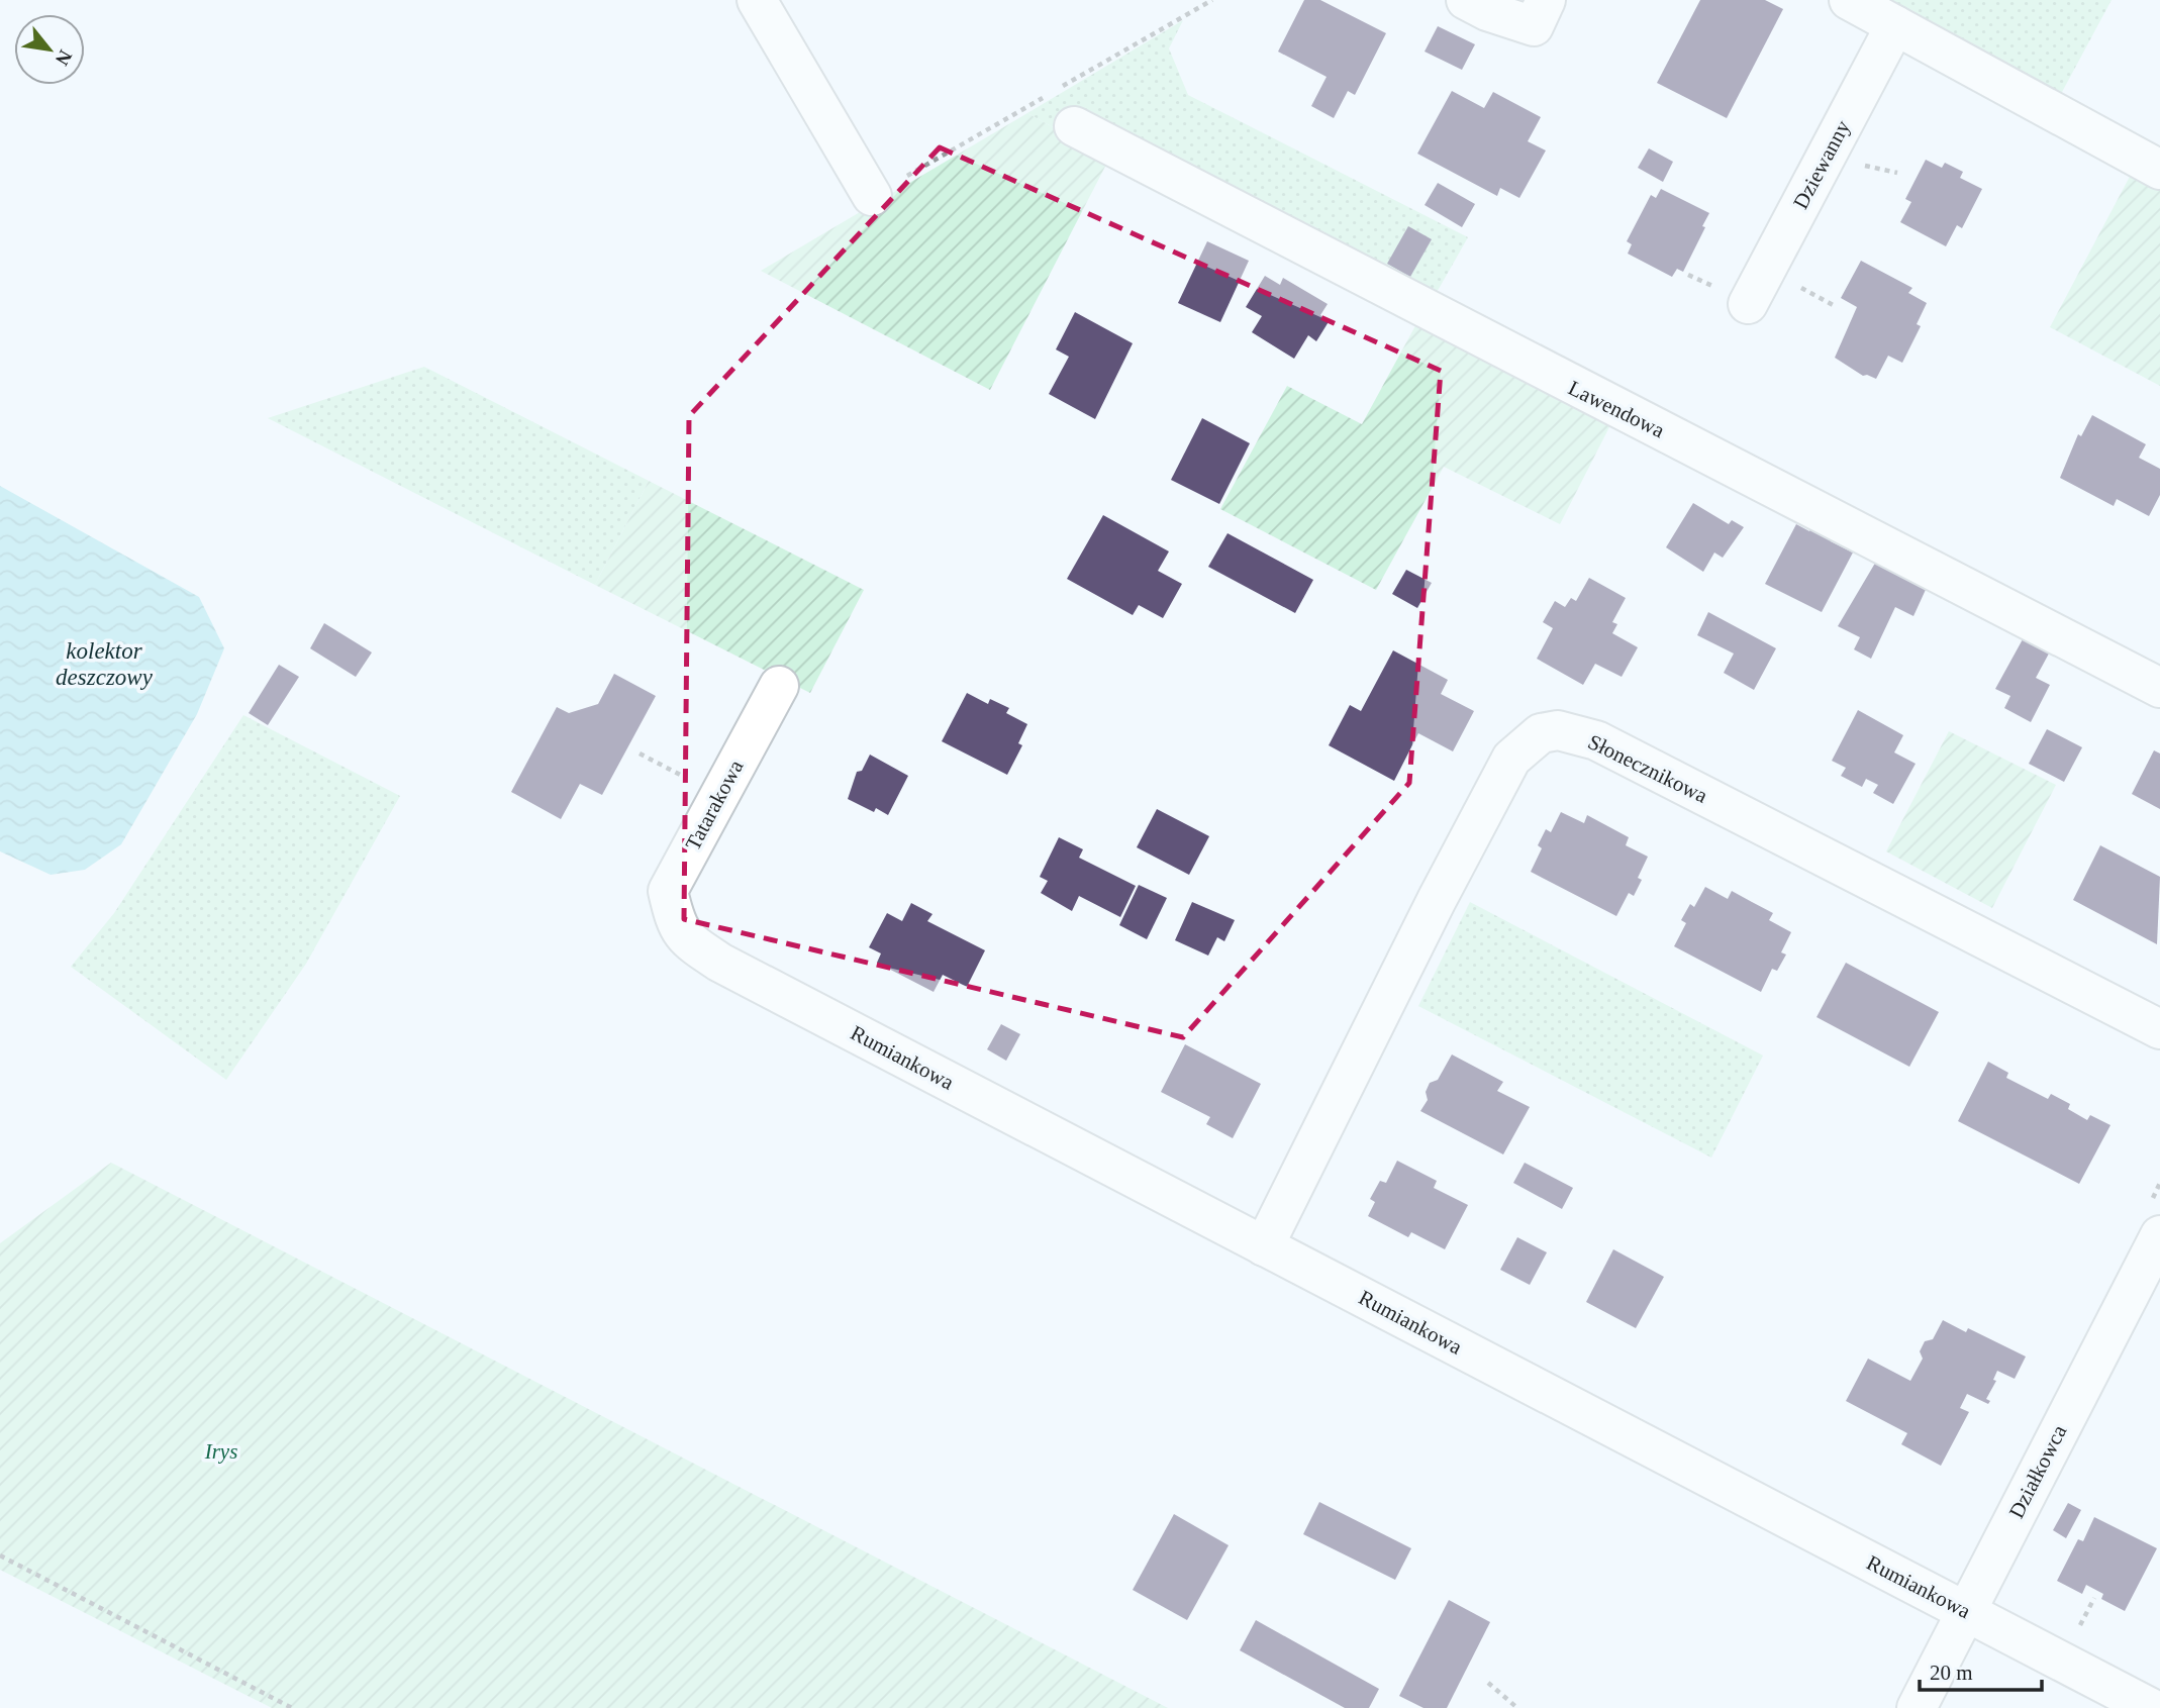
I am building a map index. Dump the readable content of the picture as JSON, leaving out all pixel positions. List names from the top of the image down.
{
  "streets": {
    "street": [
      "Dziewanny",
      "Lawendowa",
      "Słonecznikowa",
      "Tatarakowa",
      "Rumiankowa",
      "Działkowca"
    ]
  },
  "crossings": [
    ["Słonecznikowa", "Rumiankowa"],
    ["Tatarakowa", "Rumiankowa"],
    ["Rumiankowa", "Działkowca"]
  ],
  "water": ["kolektor deszczowy"],
  "parks": ["Irys"],
  "scale_bar": "20 m",
  "north": "bottom right"
}
